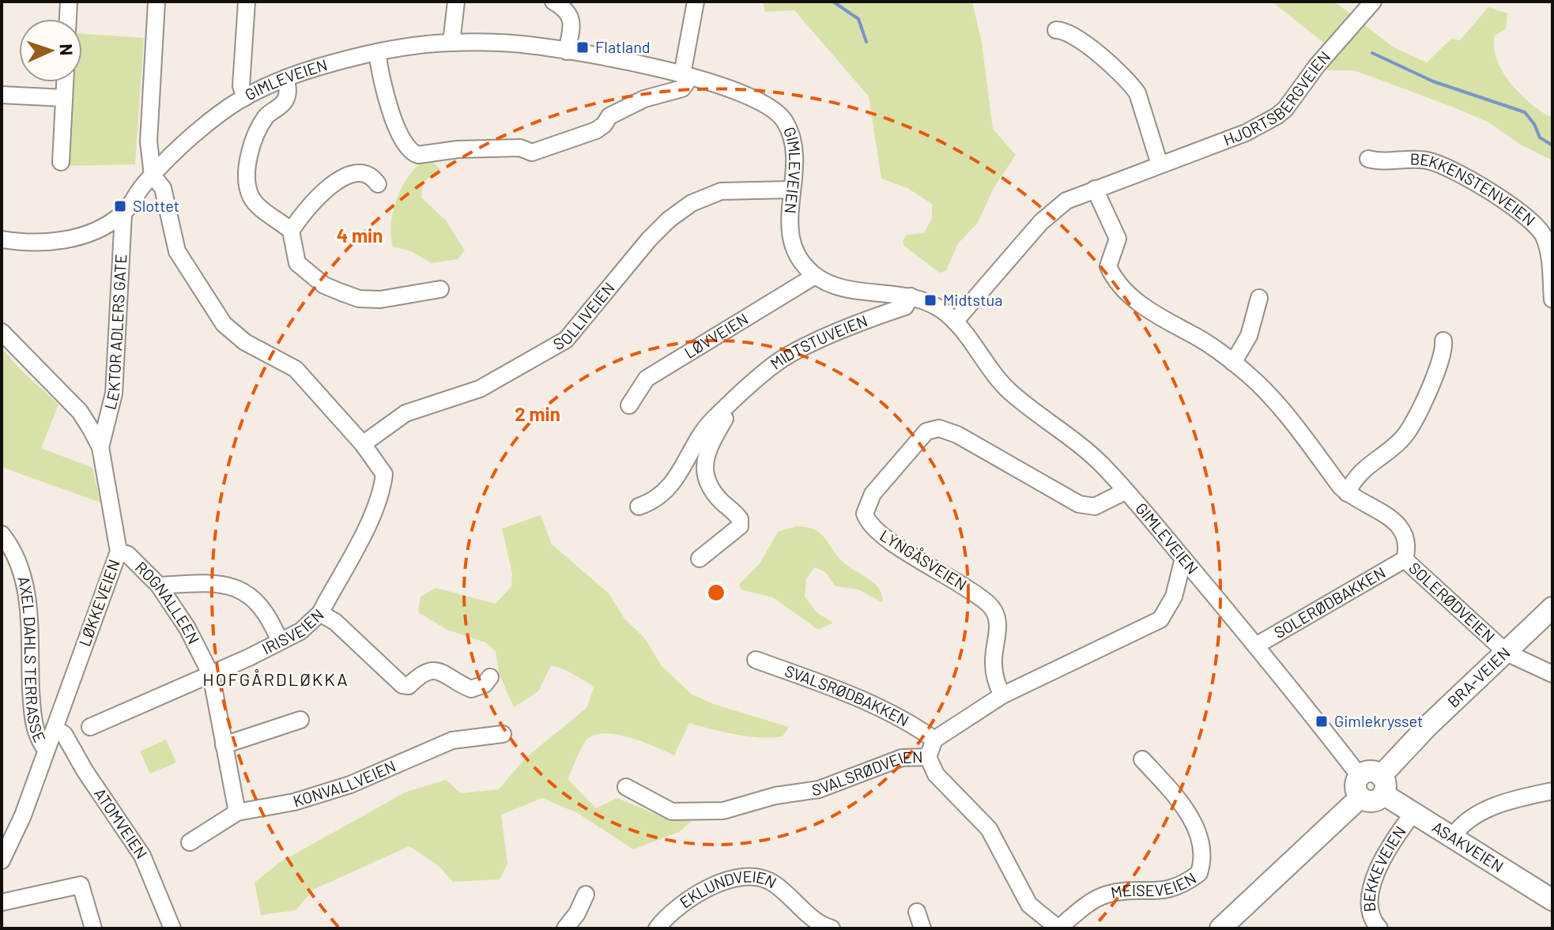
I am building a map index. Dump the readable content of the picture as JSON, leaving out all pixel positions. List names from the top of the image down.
{
  "streets": {
    "main road": ["BRA-VEIEN", "ASAKVEIEN"],
    "street": [
      "GIMLEVEIEN",
      "HJORTSBERGVEIEN",
      "BEKKENSTENVEIEN",
      "SOLLIVEIEN",
      "LEKTOR ADLERS GATE",
      "LØVVEIEN",
      "MIDTSTUVEIEN",
      "LYNGÅSVEIEN",
      "LØKKEVEIEN",
      "SOLERØDBAKKEN",
      "SOLERØDVEIEN",
      "ROGNALLEEN",
      "IRISVEIEN",
      "AXEL DAHLS TERRASSE",
      "SVALSRØDBAKKEN",
      "SVALSRØDVEIEN",
      "KONVALLVEIEN",
      "ATOMVEIEN",
      "BEKKEVEIEN",
      "MEISEVEIEN",
      "EKLUNDVEIEN"
    ]
  },
  "crossings": [
    ["GIMLEVEIEN", "HJORTSBERGVEIEN"],
    ["GIMLEVEIEN", "SOLLIVEIEN"],
    ["GIMLEVEIEN", "LEKTOR ADLERS GATE"],
    ["GIMLEVEIEN", "LØVVEIEN"],
    ["GIMLEVEIEN", "MIDTSTUVEIEN"],
    ["GIMLEVEIEN", "LYNGÅSVEIEN"],
    ["GIMLEVEIEN", "SOLERØDBAKKEN"],
    ["GIMLEVEIEN", "IRISVEIEN"],
    ["GIMLEVEIEN", "BRA-VEIEN"],
    ["GIMLEVEIEN", "SVALSRØDVEIEN"],
    ["GIMLEVEIEN", "ASAKVEIEN"],
    ["HJORTSBERGVEIEN", "SOLERØDVEIEN"],
    ["SOLLIVEIEN", "IRISVEIEN"],
    ["LEKTOR ADLERS GATE", "LØKKEVEIEN"],
    ["LYNGÅSVEIEN", "SVALSRØDVEIEN"],
    ["LØKKEVEIEN", "ROGNALLEEN"],
    ["LØKKEVEIEN", "AXEL DAHLS TERRASSE"],
    ["LØKKEVEIEN", "ATOMVEIEN"],
    ["SOLERØDBAKKEN", "SOLERØDVEIEN"],
    ["SOLERØDVEIEN", "BRA-VEIEN"],
    ["ROGNALLEEN", "IRISVEIEN"],
    ["ROGNALLEEN", "KONVALLVEIEN"],
    ["BRA-VEIEN", "ASAKVEIEN"],
    ["SVALSRØDBAKKEN", "SVALSRØDVEIEN"],
    ["SVALSRØDVEIEN", "MEISEVEIEN"],
    ["ASAKVEIEN", "BEKKEVEIEN"]
  ],
  "districts": ["HOFGÅRDLØKKA"],
  "places": {
    "transit": [
      "Flatland",
      "Slottet",
      "Midtstua",
      "Gimlekrysset"
    ]
  },
  "north": "right",
  "rings": ["4 min", "2 min"]
}
